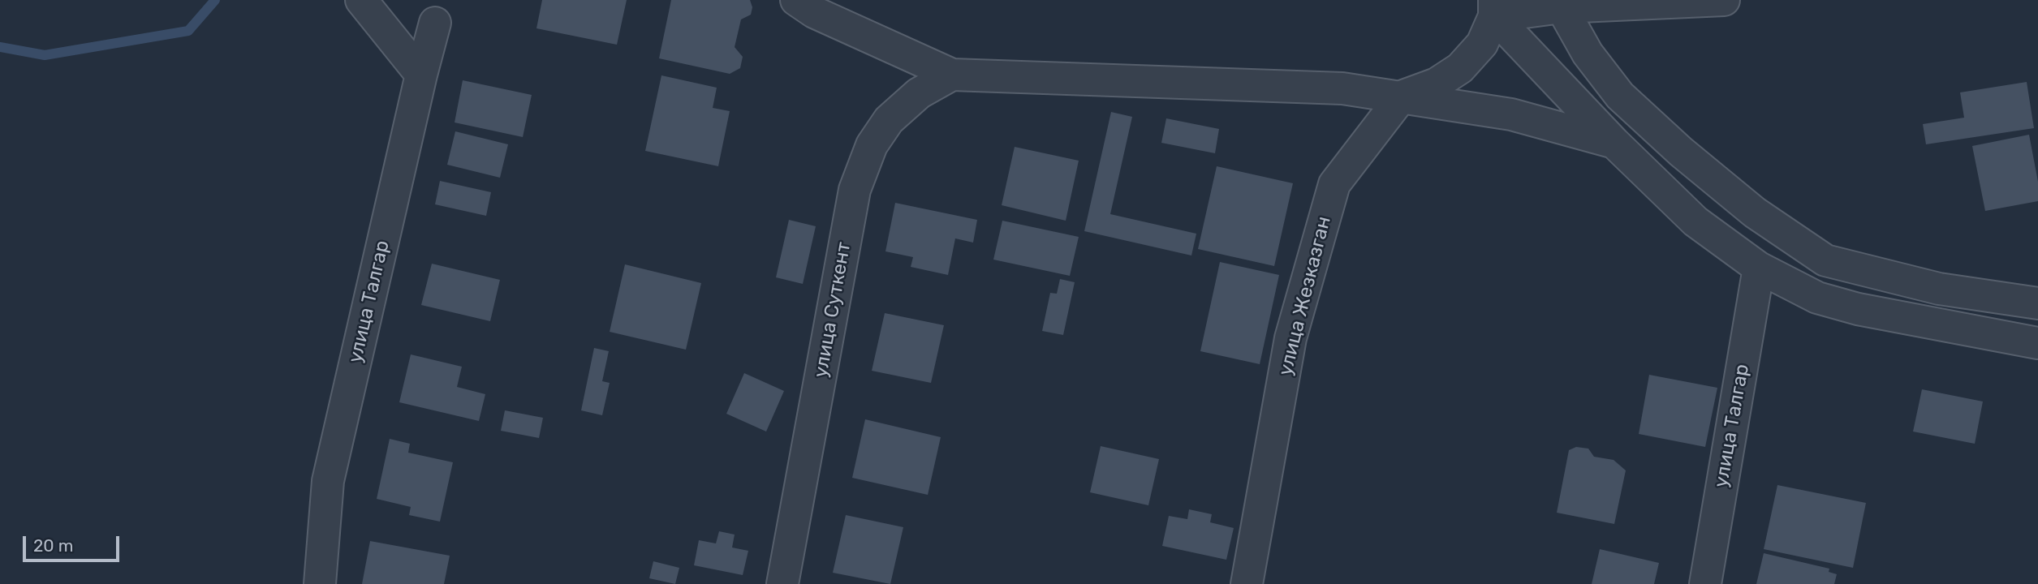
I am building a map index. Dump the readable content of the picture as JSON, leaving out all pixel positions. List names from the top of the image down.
{
  "streets": {
    "street": ["улица Жезказган", "улица Талгар", "улица Суткент"]
  },
  "scale_bar": "20 m"
}
